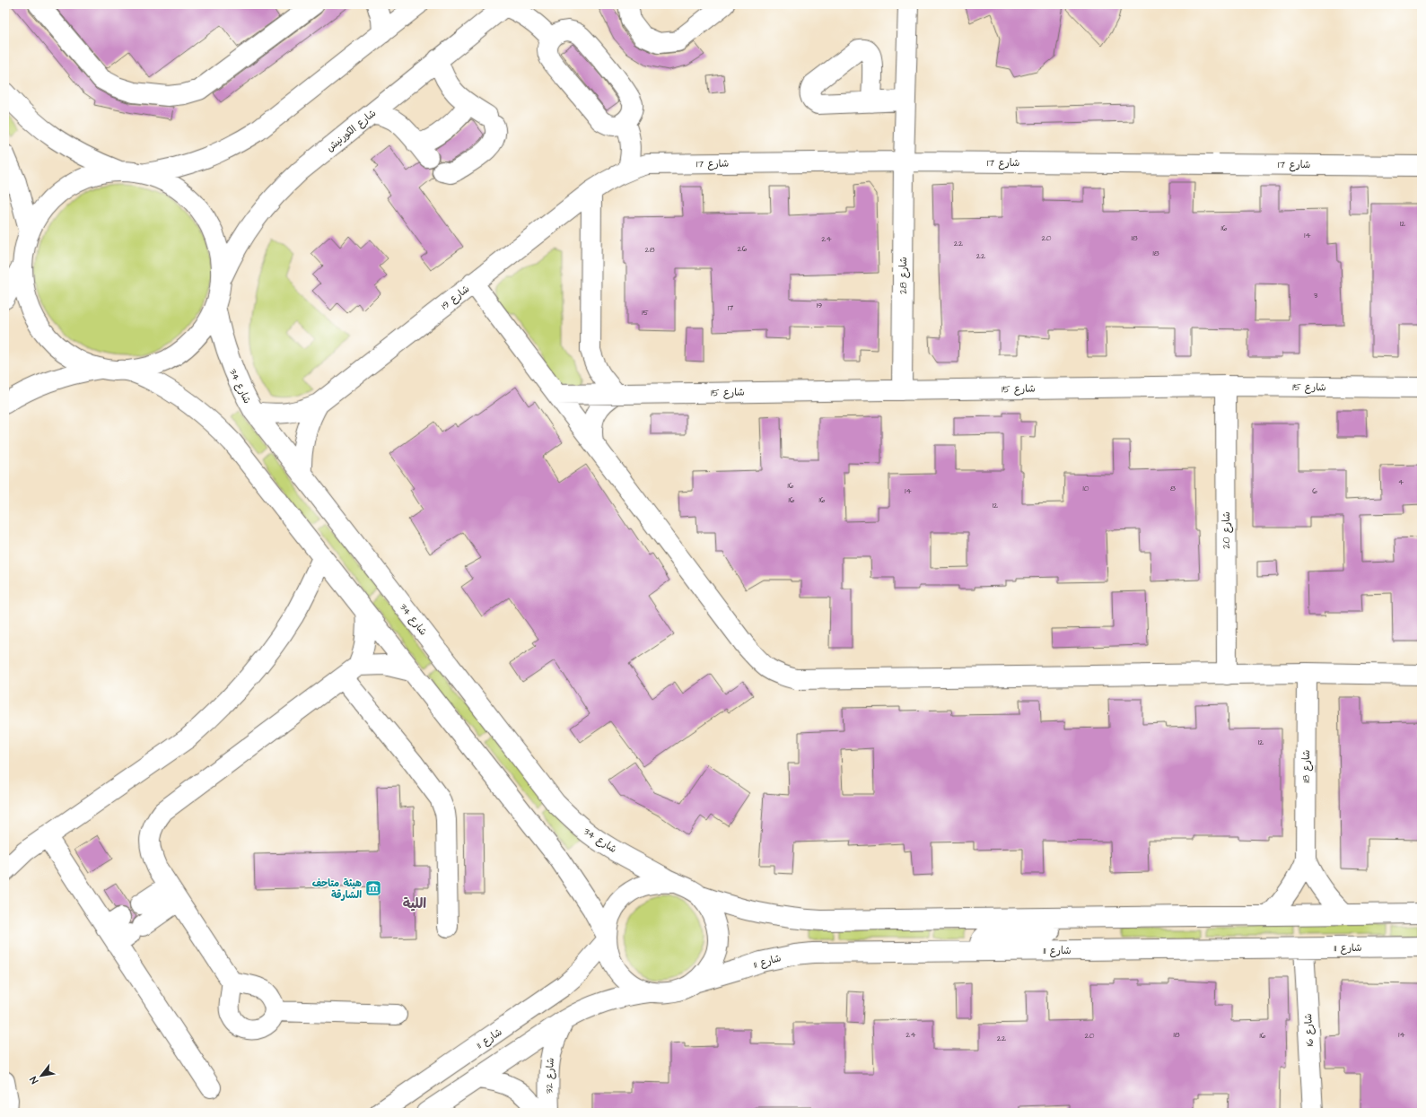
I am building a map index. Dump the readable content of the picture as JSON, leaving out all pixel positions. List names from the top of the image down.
{
  "streets": {
    "street": [
      "شارع الكورنيش",
      "شارع 17",
      "شارع 28",
      "شارع 19",
      "شارع 34",
      "شارع 15",
      "شارع 20",
      "شارع 18",
      "شارع 11",
      "شارع 16",
      "شارع 32"
    ]
  },
  "crossings": [
    ["شارع 17", "شارع 28"],
    ["شارع 17", "شارع 19"],
    ["شارع 28", "شارع 15"],
    ["شارع 19", "شارع 34"],
    ["شارع 34", "شارع 11"],
    ["شارع 15", "شارع 20"],
    ["شارع 11", "شارع 16"]
  ],
  "districts": ["اللية"],
  "places": {
    "museum": ["هيئة متاحف الشارقة"]
  },
  "house_numbers": [
    "12",
    "16",
    "14",
    "20",
    "18",
    "24",
    "22",
    "26",
    "28",
    "18",
    "22",
    "3",
    "19",
    "17",
    "15",
    "4",
    "16",
    "10",
    "8",
    "14",
    "6",
    "16",
    "16",
    "12",
    "12",
    "24",
    "18",
    "14",
    "20",
    "16",
    "22"
  ],
  "north": "bottom left"
}
